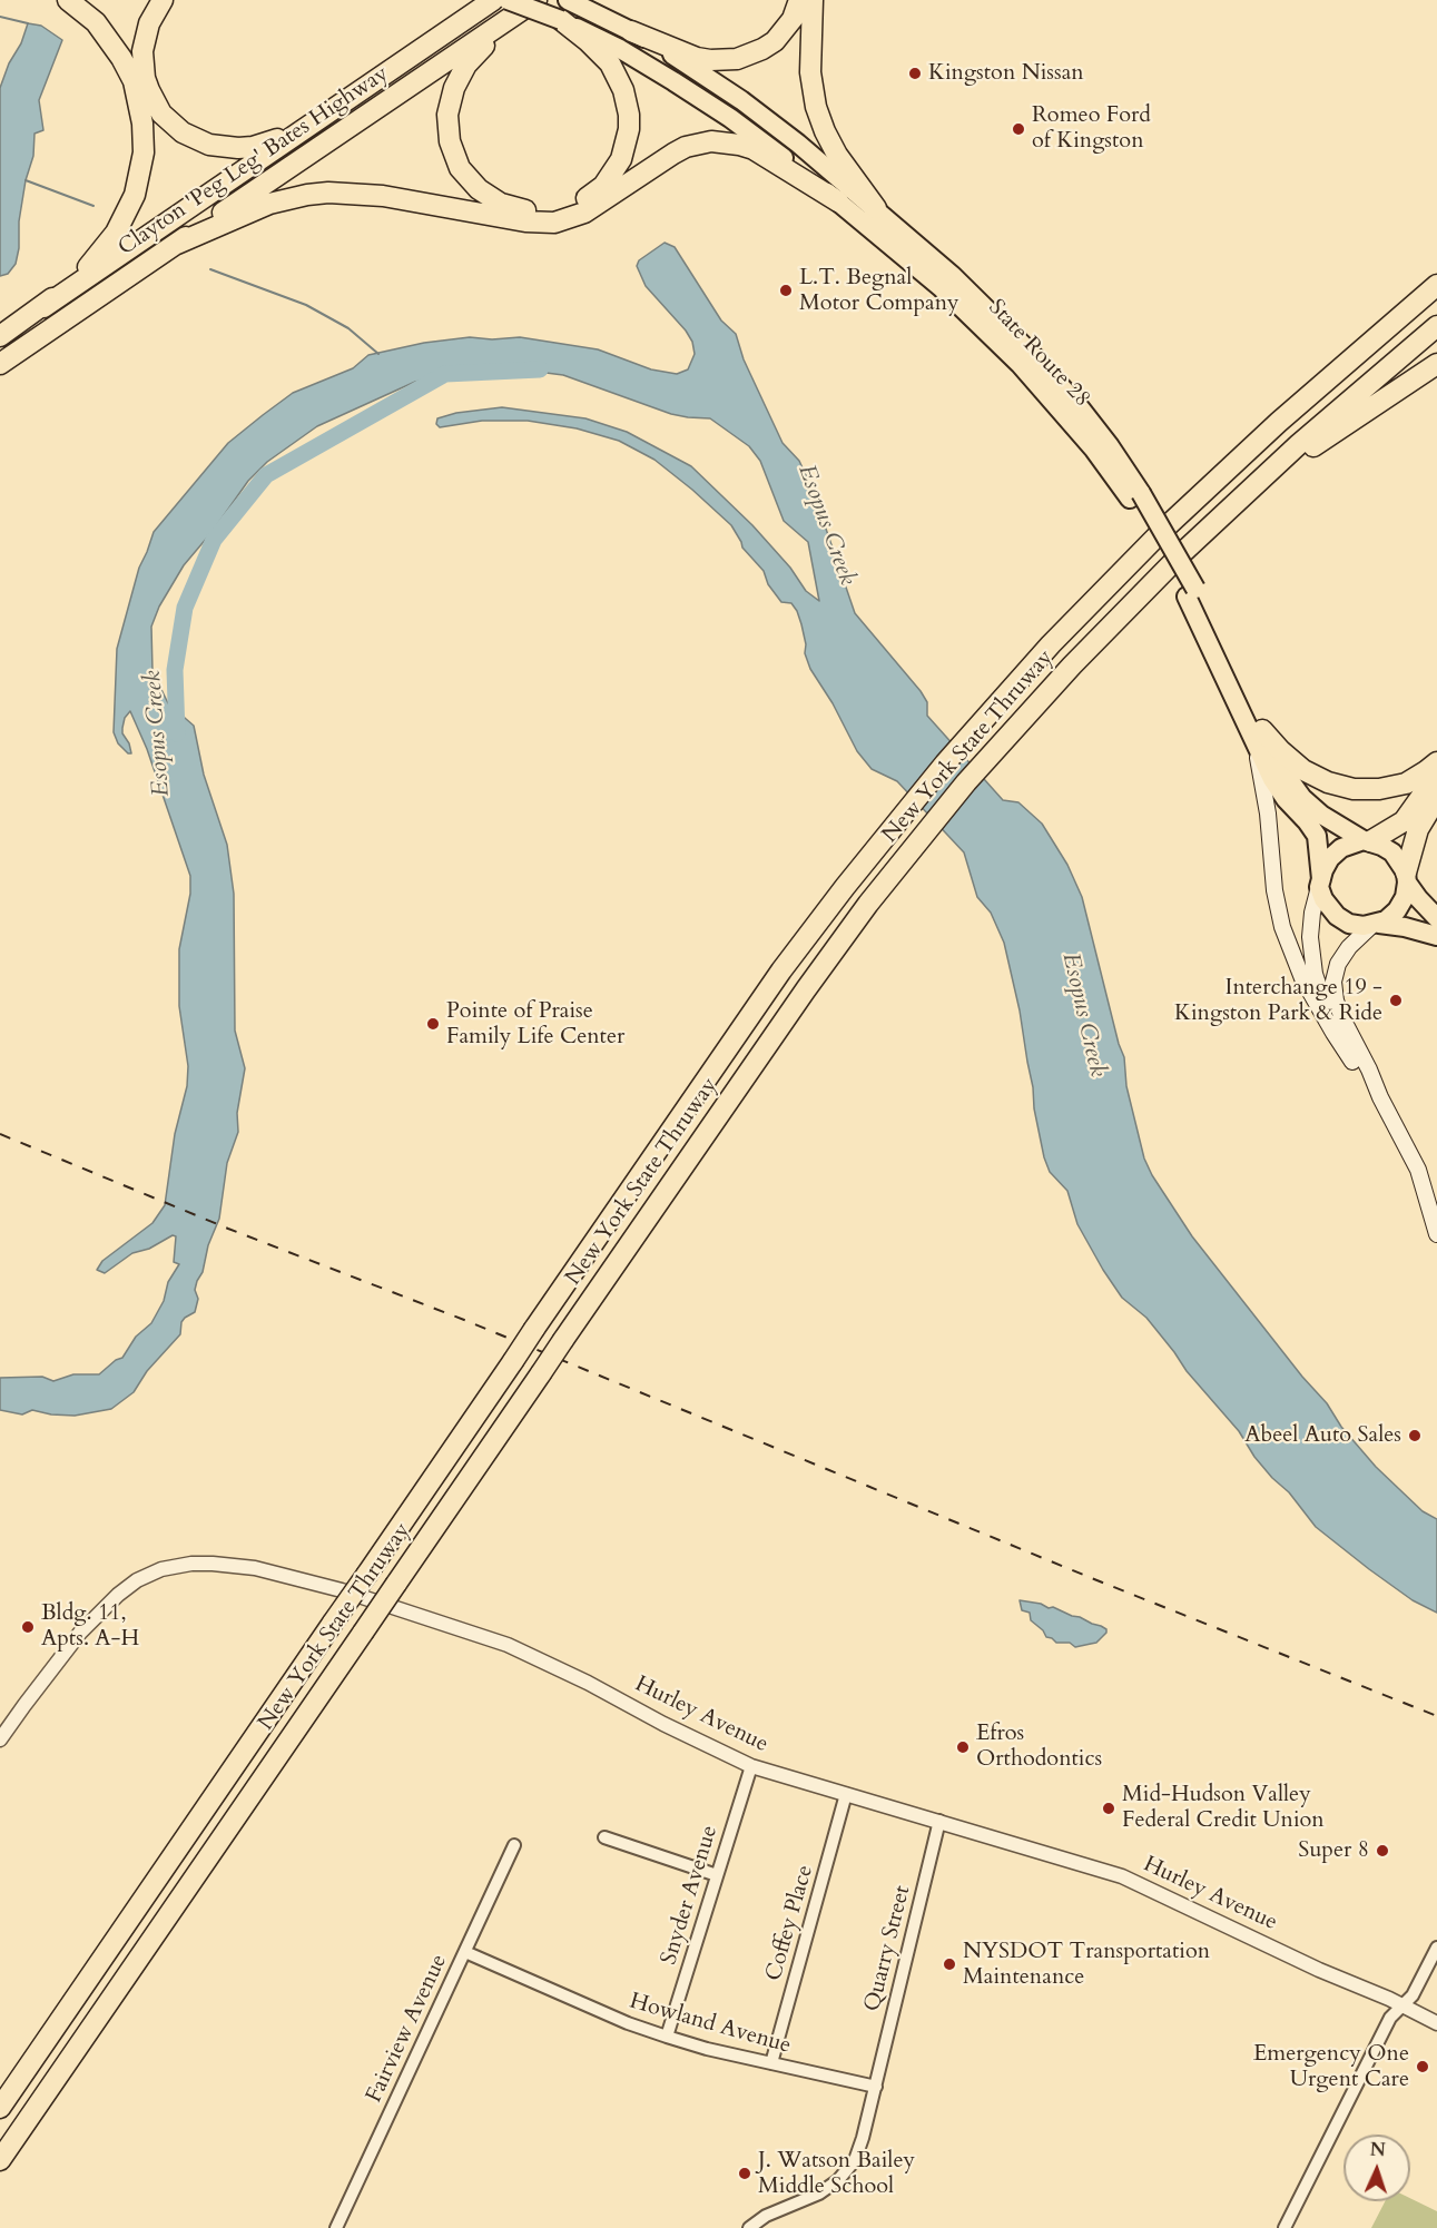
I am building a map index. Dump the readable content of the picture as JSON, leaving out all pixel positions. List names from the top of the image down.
{
  "streets": {
    "highway": ["Clayton 'Peg Leg' Bates Highway", "State Route 28", "New York State Thruway"],
    "street": [
      "Hurley Avenue",
      "Snyder Avenue",
      "Coffey Place",
      "Quarry Street",
      "Howland Avenue",
      "Fairview Avenue"
    ]
  },
  "crossings": [
    ["Clayton 'Peg Leg' Bates Highway", "State Route 28"],
    ["Hurley Avenue", "Snyder Avenue"],
    ["Hurley Avenue", "Coffey Place"],
    ["Hurley Avenue", "Quarry Street"],
    ["Snyder Avenue", "Howland Avenue"],
    ["Coffey Place", "Howland Avenue"],
    ["Quarry Street", "Howland Avenue"],
    ["Howland Avenue", "Fairview Avenue"]
  ],
  "water": ["Esopus Creek"],
  "places": [
    "Kingston Nissan",
    "Romeo Ford of Kingston",
    "L.T. Begnal Motor Company",
    "Interchange 19 - Kingston Park & Ride",
    "Pointe of Praise Family Life Center",
    "Abeel Auto Sales",
    "Bldg. 11, Apts. A-H",
    "Efros Orthodontics",
    "Mid-Hudson Valley Federal Credit Union",
    "Super 8",
    "NYSDOT Transportation Maintenance",
    "Emergency One Urgent Care",
    "J. Watson Bailey Middle School"
  ],
  "north": "top"
}
